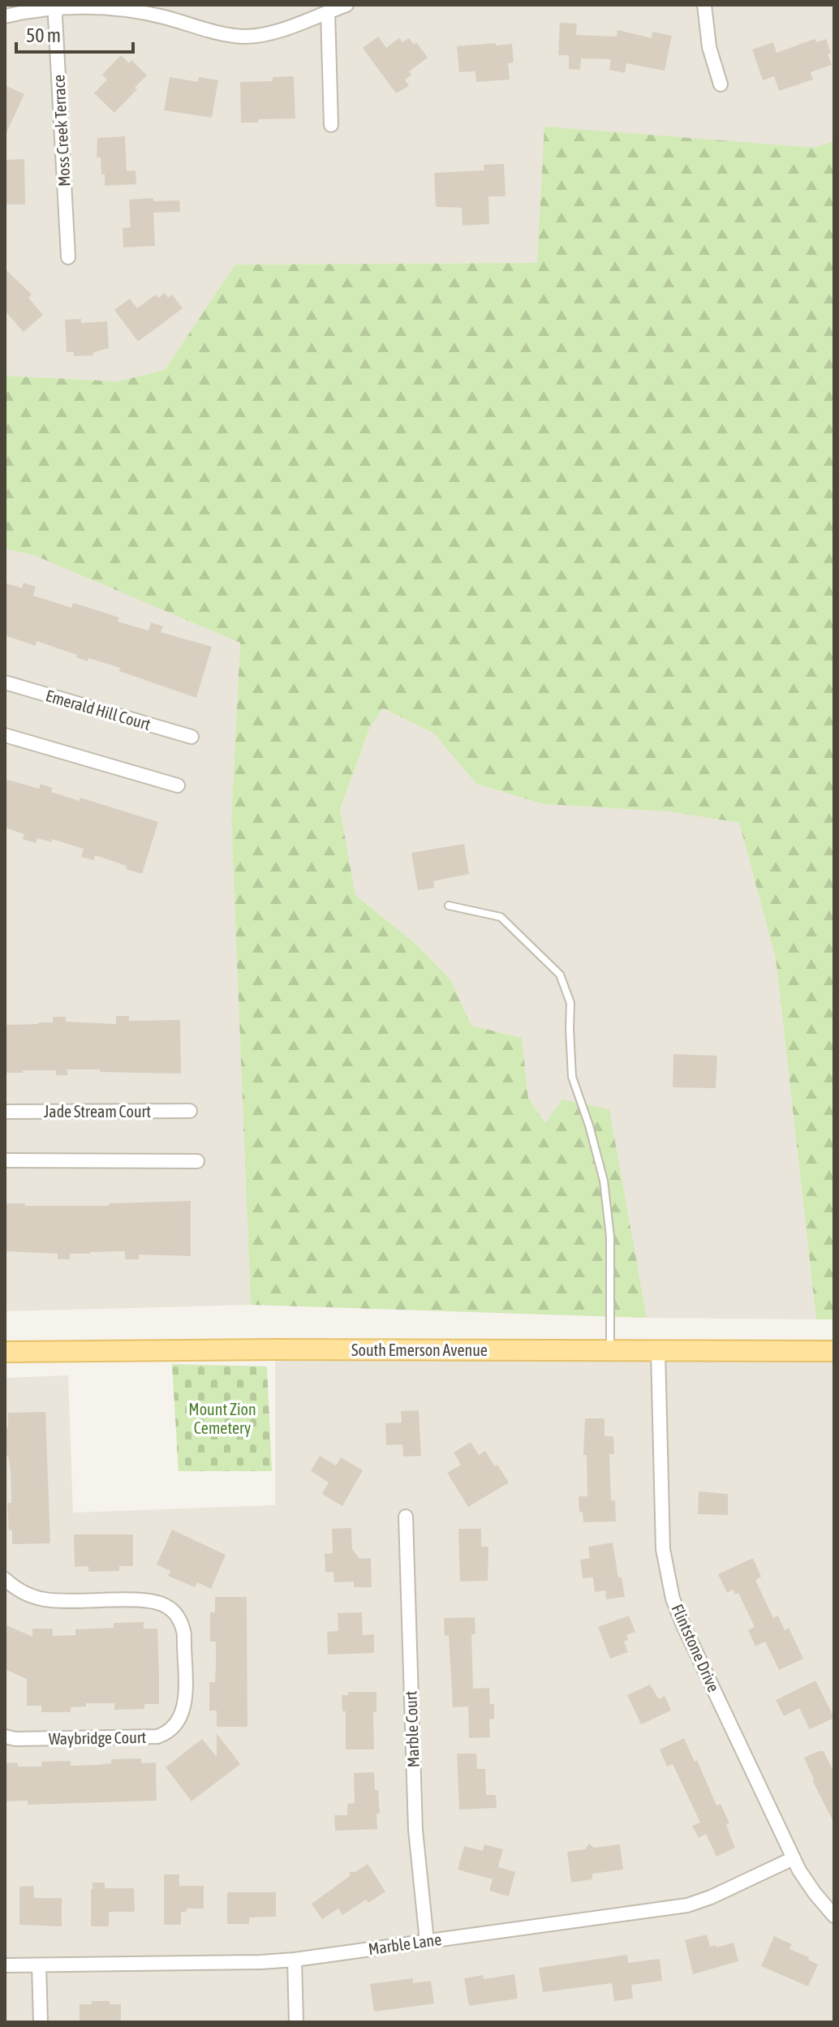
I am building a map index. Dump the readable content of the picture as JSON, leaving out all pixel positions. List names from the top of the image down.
{
  "streets": {
    "main road": ["South Emerson Avenue"],
    "street": [
      "Moss Creek Terrace",
      "Emerald Hill Court",
      "Jade Stream Court",
      "Flintstone Drive",
      "Marble Court",
      "Waybridge Court",
      "Marble Lane"
    ]
  },
  "crossings": [
    ["South Emerson Avenue", "Flintstone Drive"],
    ["Flintstone Drive", "Marble Lane"],
    ["Marble Court", "Marble Lane"]
  ],
  "parks": ["Mount Zion Cemetery"],
  "scale_bar": "50 m"
}
